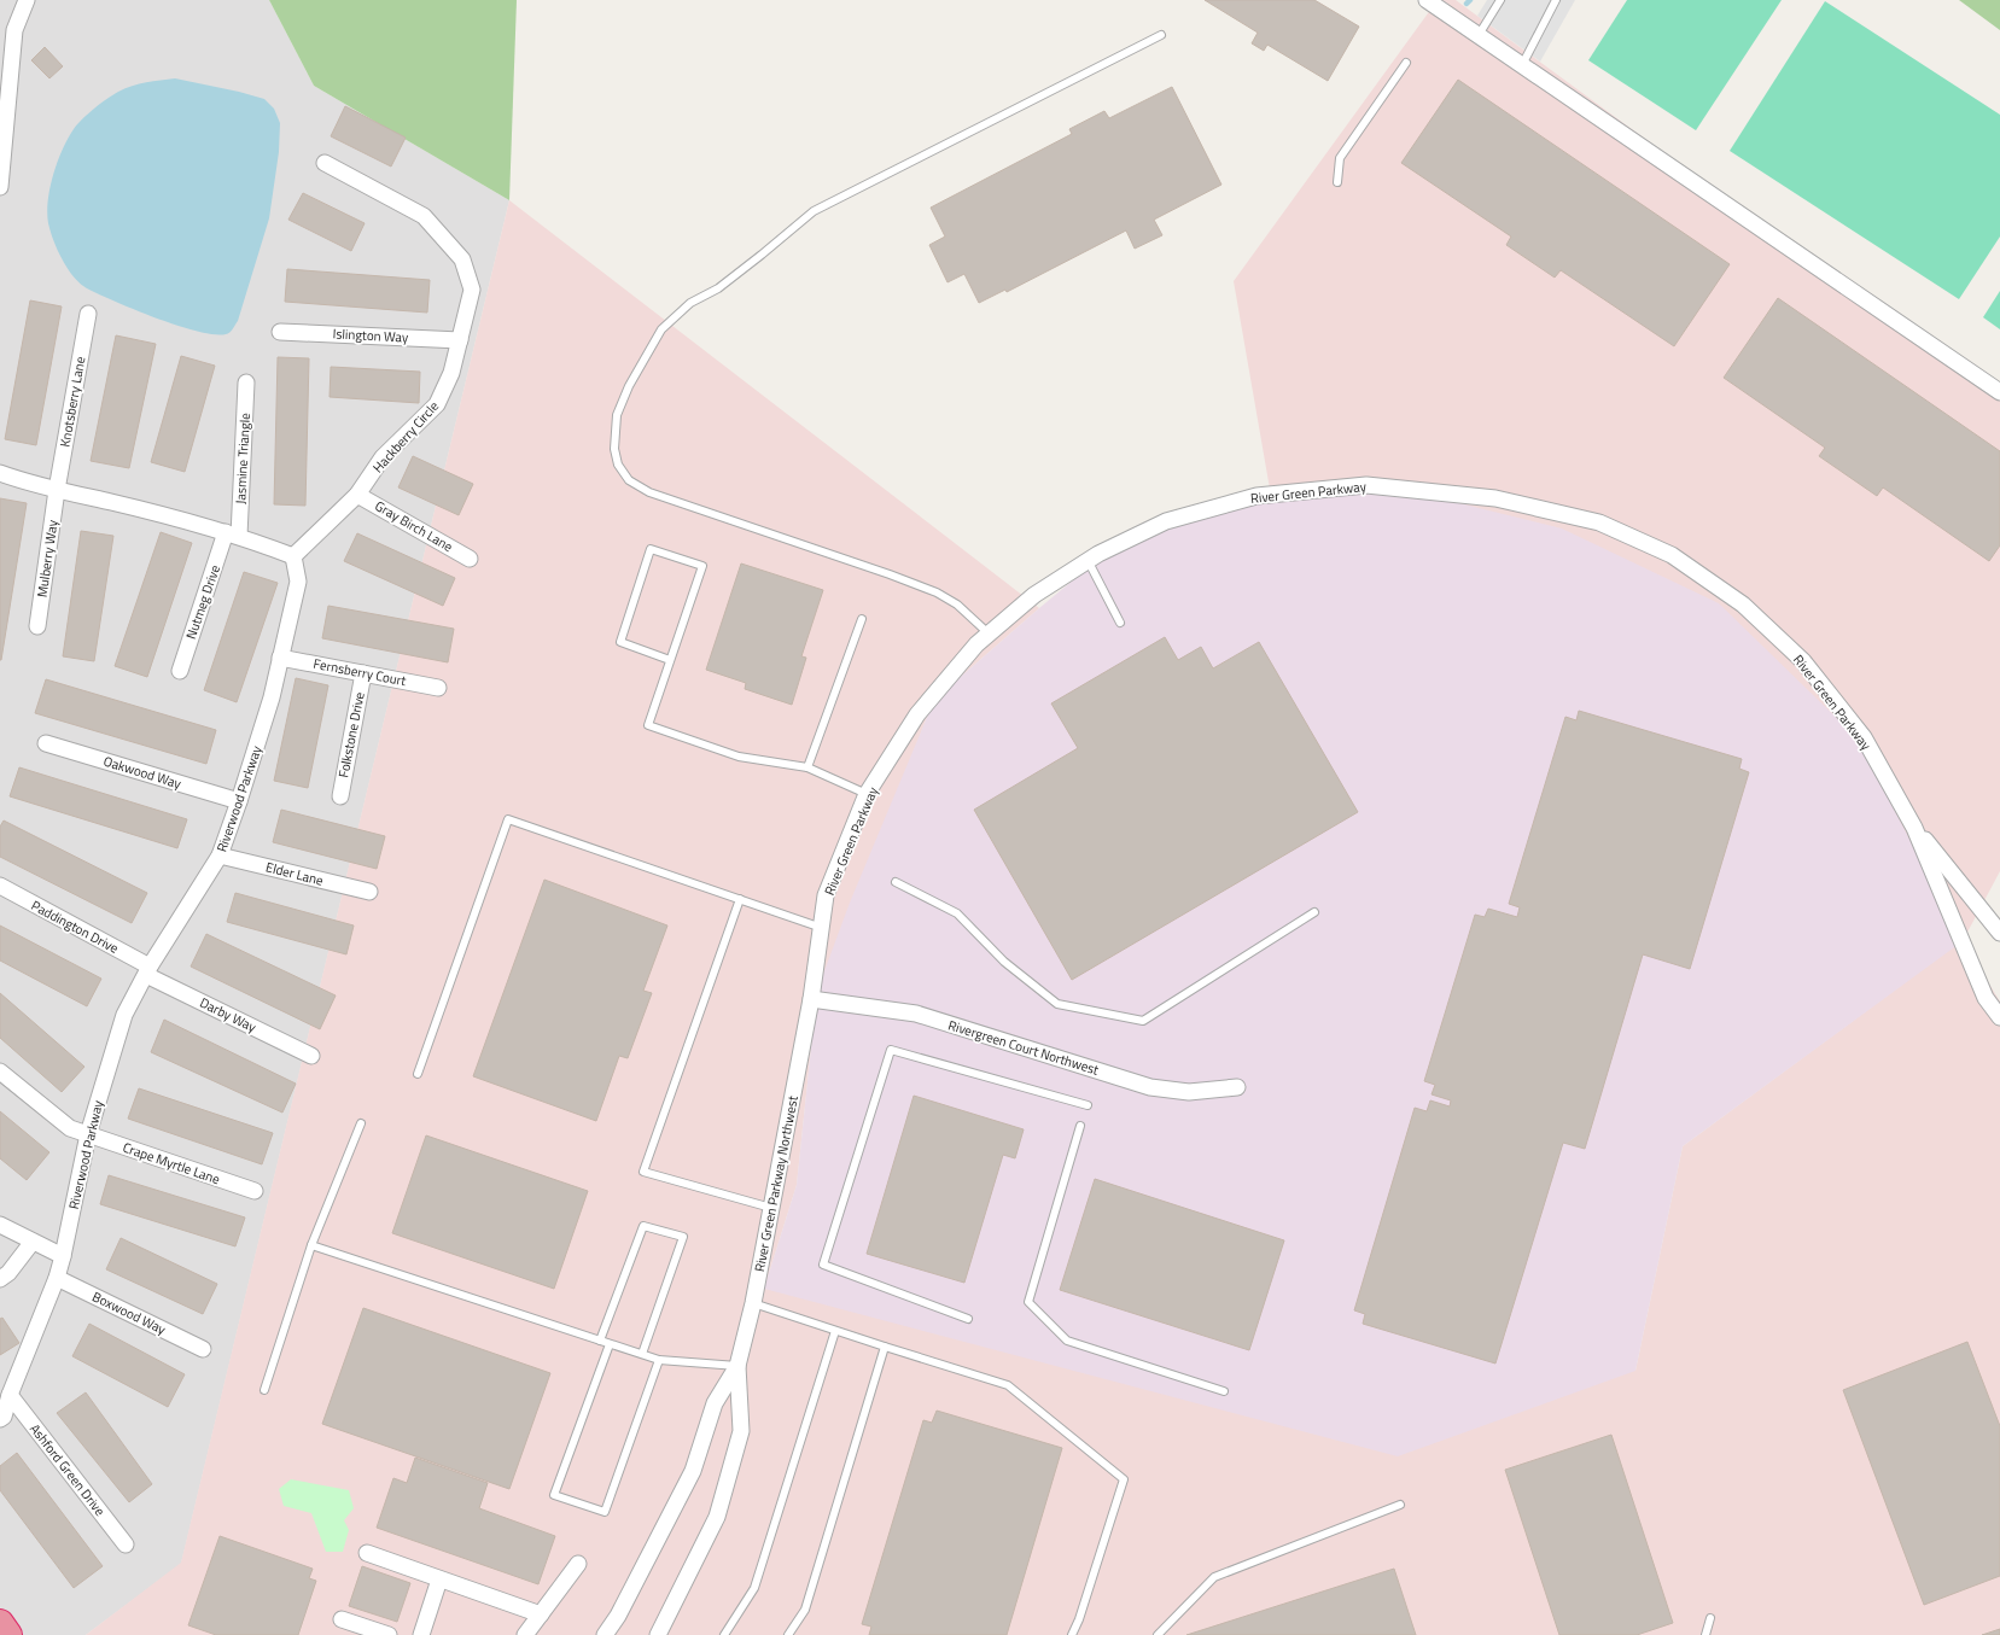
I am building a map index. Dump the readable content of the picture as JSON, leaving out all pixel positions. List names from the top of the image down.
{
  "streets": {
    "street": [
      "Islington Way",
      "Knotsberry Lane",
      "Hackberry Circle",
      "Jasmine Triangle",
      "River Green Parkway",
      "Gray Birch Lane",
      "Mulberry Way",
      "Nutmeg Drive",
      "Fernsberry Court",
      "Folkstone Drive",
      "Oakwood Way",
      "Riverwood Parkway",
      "Elder Lane",
      "Paddington Drive",
      "Darby Way",
      "Rivergreen Court Northwest",
      "Crape Myrtle Lane",
      "River Green Parkway Northwest",
      "Boxwood Way",
      "Ashford Green Drive"
    ]
  },
  "crossings": [
    ["Islington Way", "Hackberry Circle"],
    ["Knotsberry Lane", "Mulberry Way"],
    ["Hackberry Circle", "Gray Birch Lane"],
    ["Hackberry Circle", "Riverwood Parkway"],
    ["Jasmine Triangle", "Nutmeg Drive"],
    ["River Green Parkway", "Rivergreen Court Northwest"],
    ["River Green Parkway", "River Green Parkway Northwest"],
    ["Fernsberry Court", "Folkstone Drive"],
    ["Fernsberry Court", "Riverwood Parkway"],
    ["Oakwood Way", "Riverwood Parkway"],
    ["Riverwood Parkway", "Elder Lane"],
    ["Riverwood Parkway", "Paddington Drive"],
    ["Riverwood Parkway", "Darby Way"],
    ["Riverwood Parkway", "Crape Myrtle Lane"],
    ["Riverwood Parkway", "Boxwood Way"],
    ["Riverwood Parkway", "Ashford Green Drive"],
    ["Paddington Drive", "Darby Way"],
    ["Rivergreen Court Northwest", "River Green Parkway Northwest"]
  ]
}
